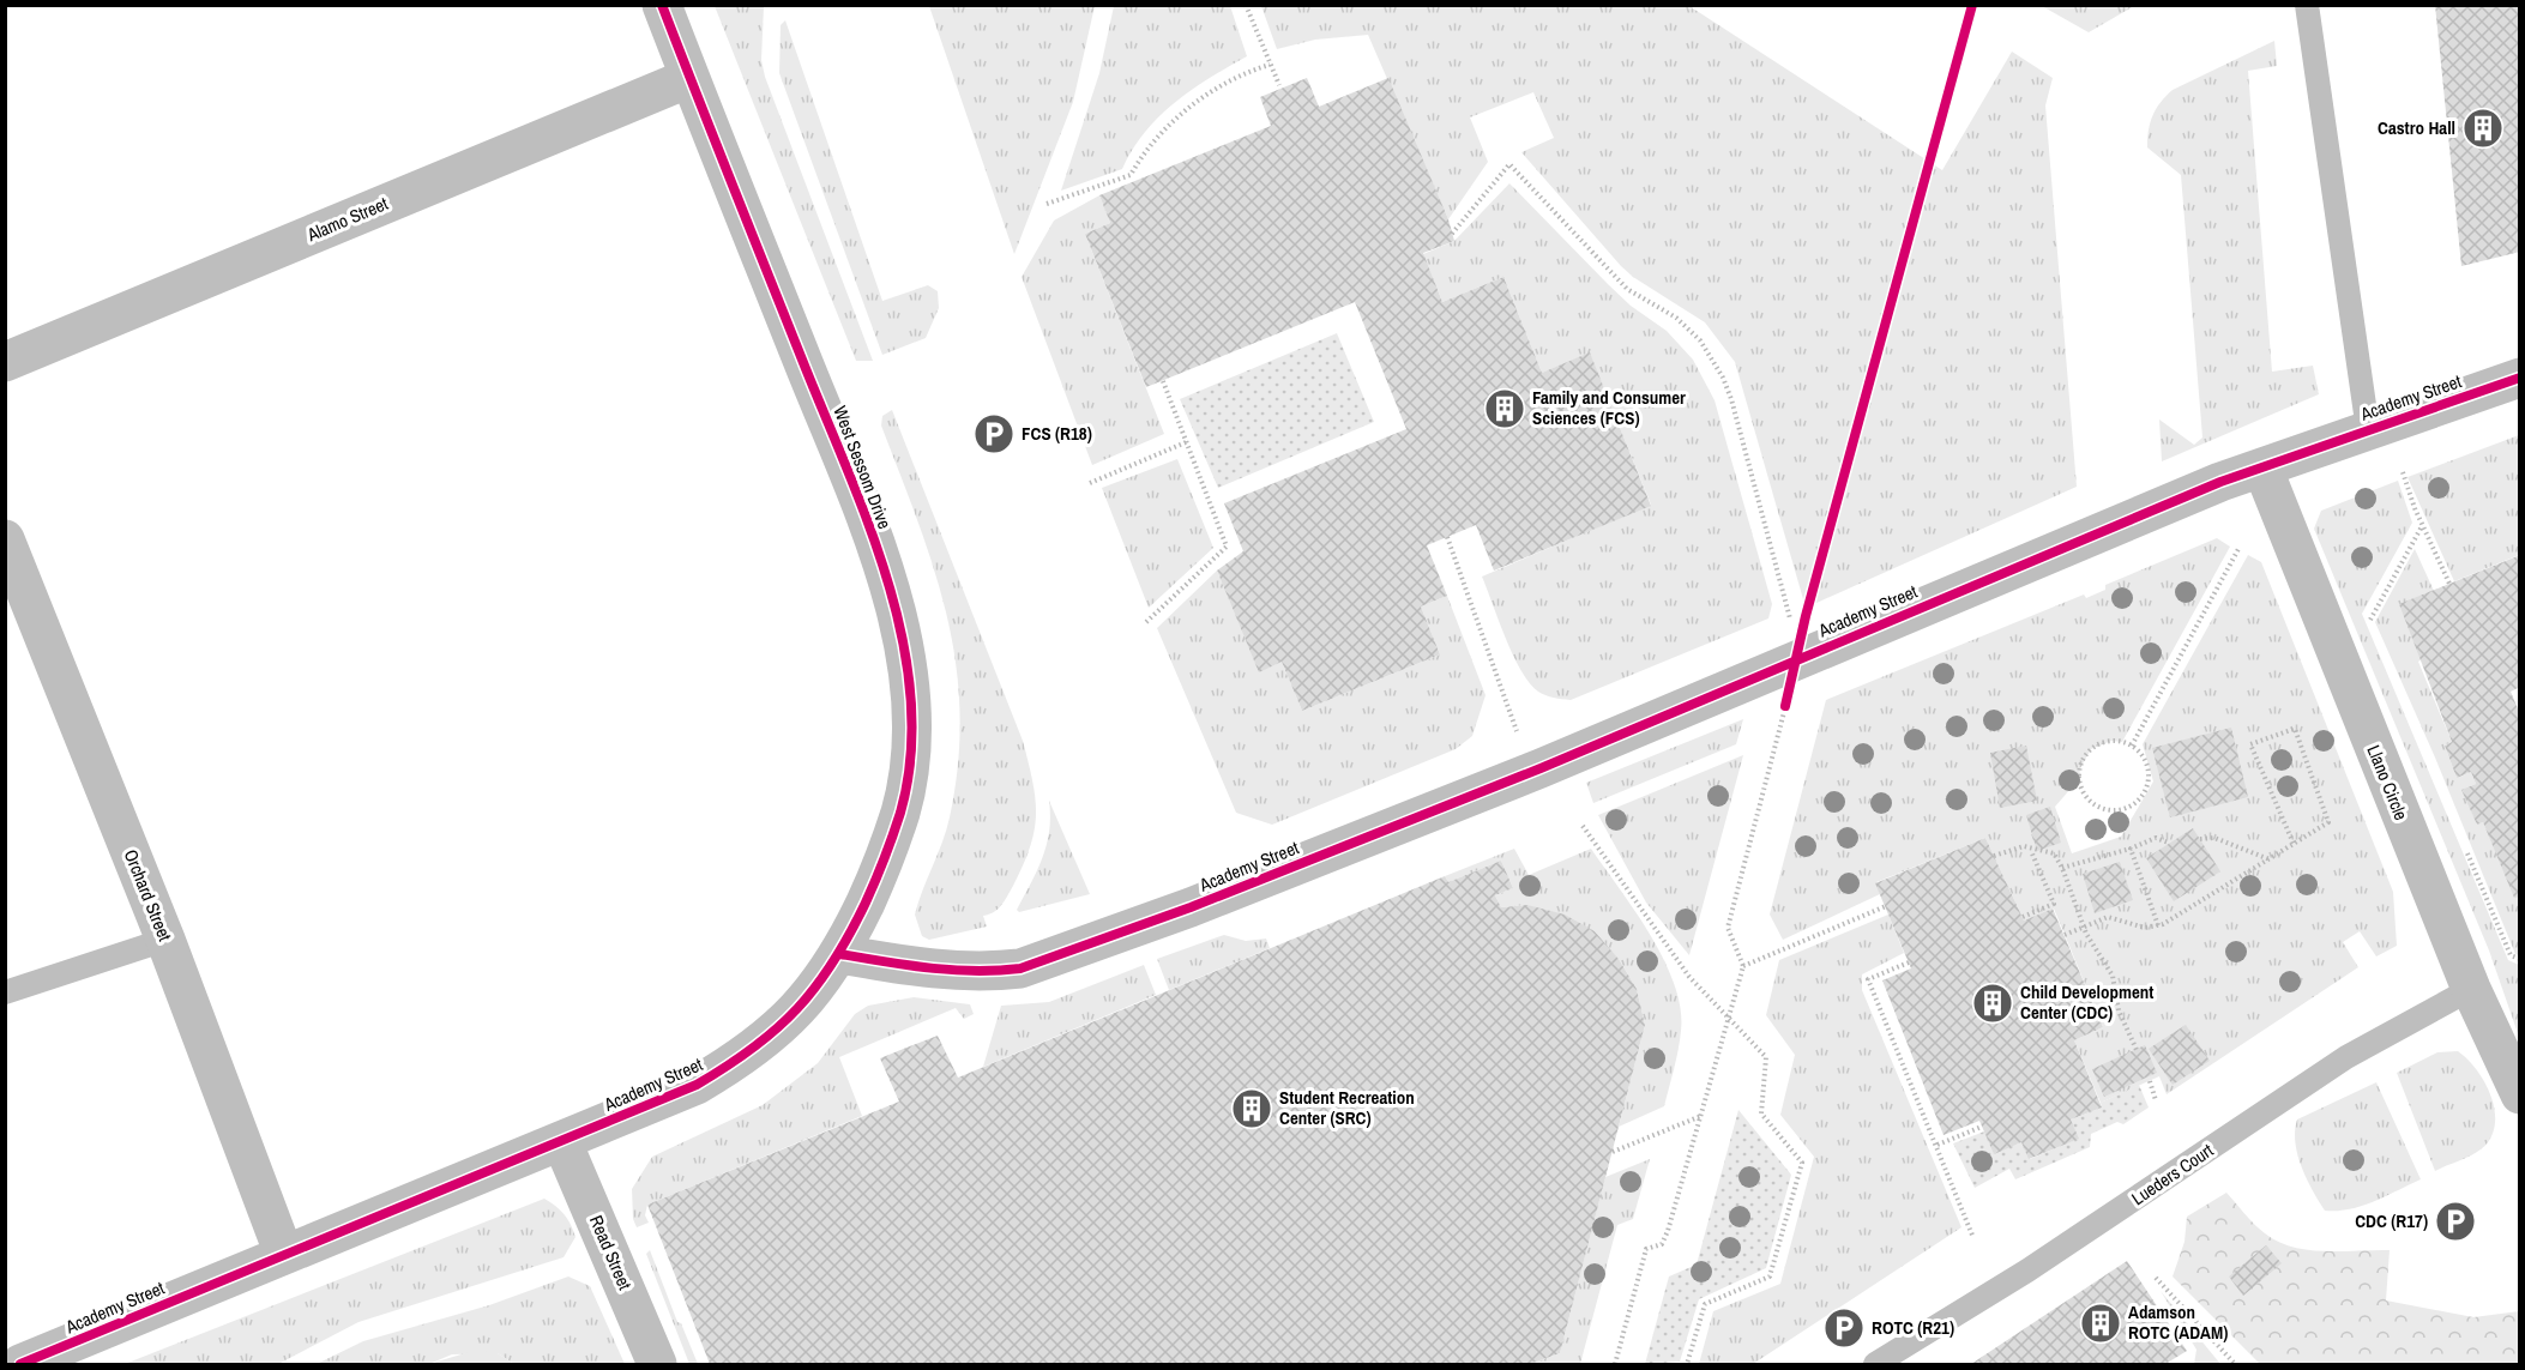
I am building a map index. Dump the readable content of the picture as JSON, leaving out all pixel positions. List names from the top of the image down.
{
  "streets": {
    "street": [
      "Alamo Street",
      "Academy Street",
      "West Sessom Drive",
      "Llano Circle",
      "Orchard Street",
      "Read Street"
    ],
    "lane": ["Lueders Court"]
  },
  "crossings": [
    ["Alamo Street", "West Sessom Drive"],
    ["Academy Street", "West Sessom Drive"],
    ["Academy Street", "Llano Circle"],
    ["Academy Street", "Orchard Street"],
    ["Academy Street", "Read Street"],
    ["Llano Circle", "Lueders Court"]
  ],
  "places": {
    "building": [
      "Castro Hall",
      "Family and Consumer Sciences (FCS)",
      "Child Development Center (CDC)",
      "Student Recreation Center (SRC)",
      "Adamson ROTC (ADAM)"
    ],
    "parking": ["FCS (R18)", "CDC (R17)", "ROTC (R21)"]
  }
}
